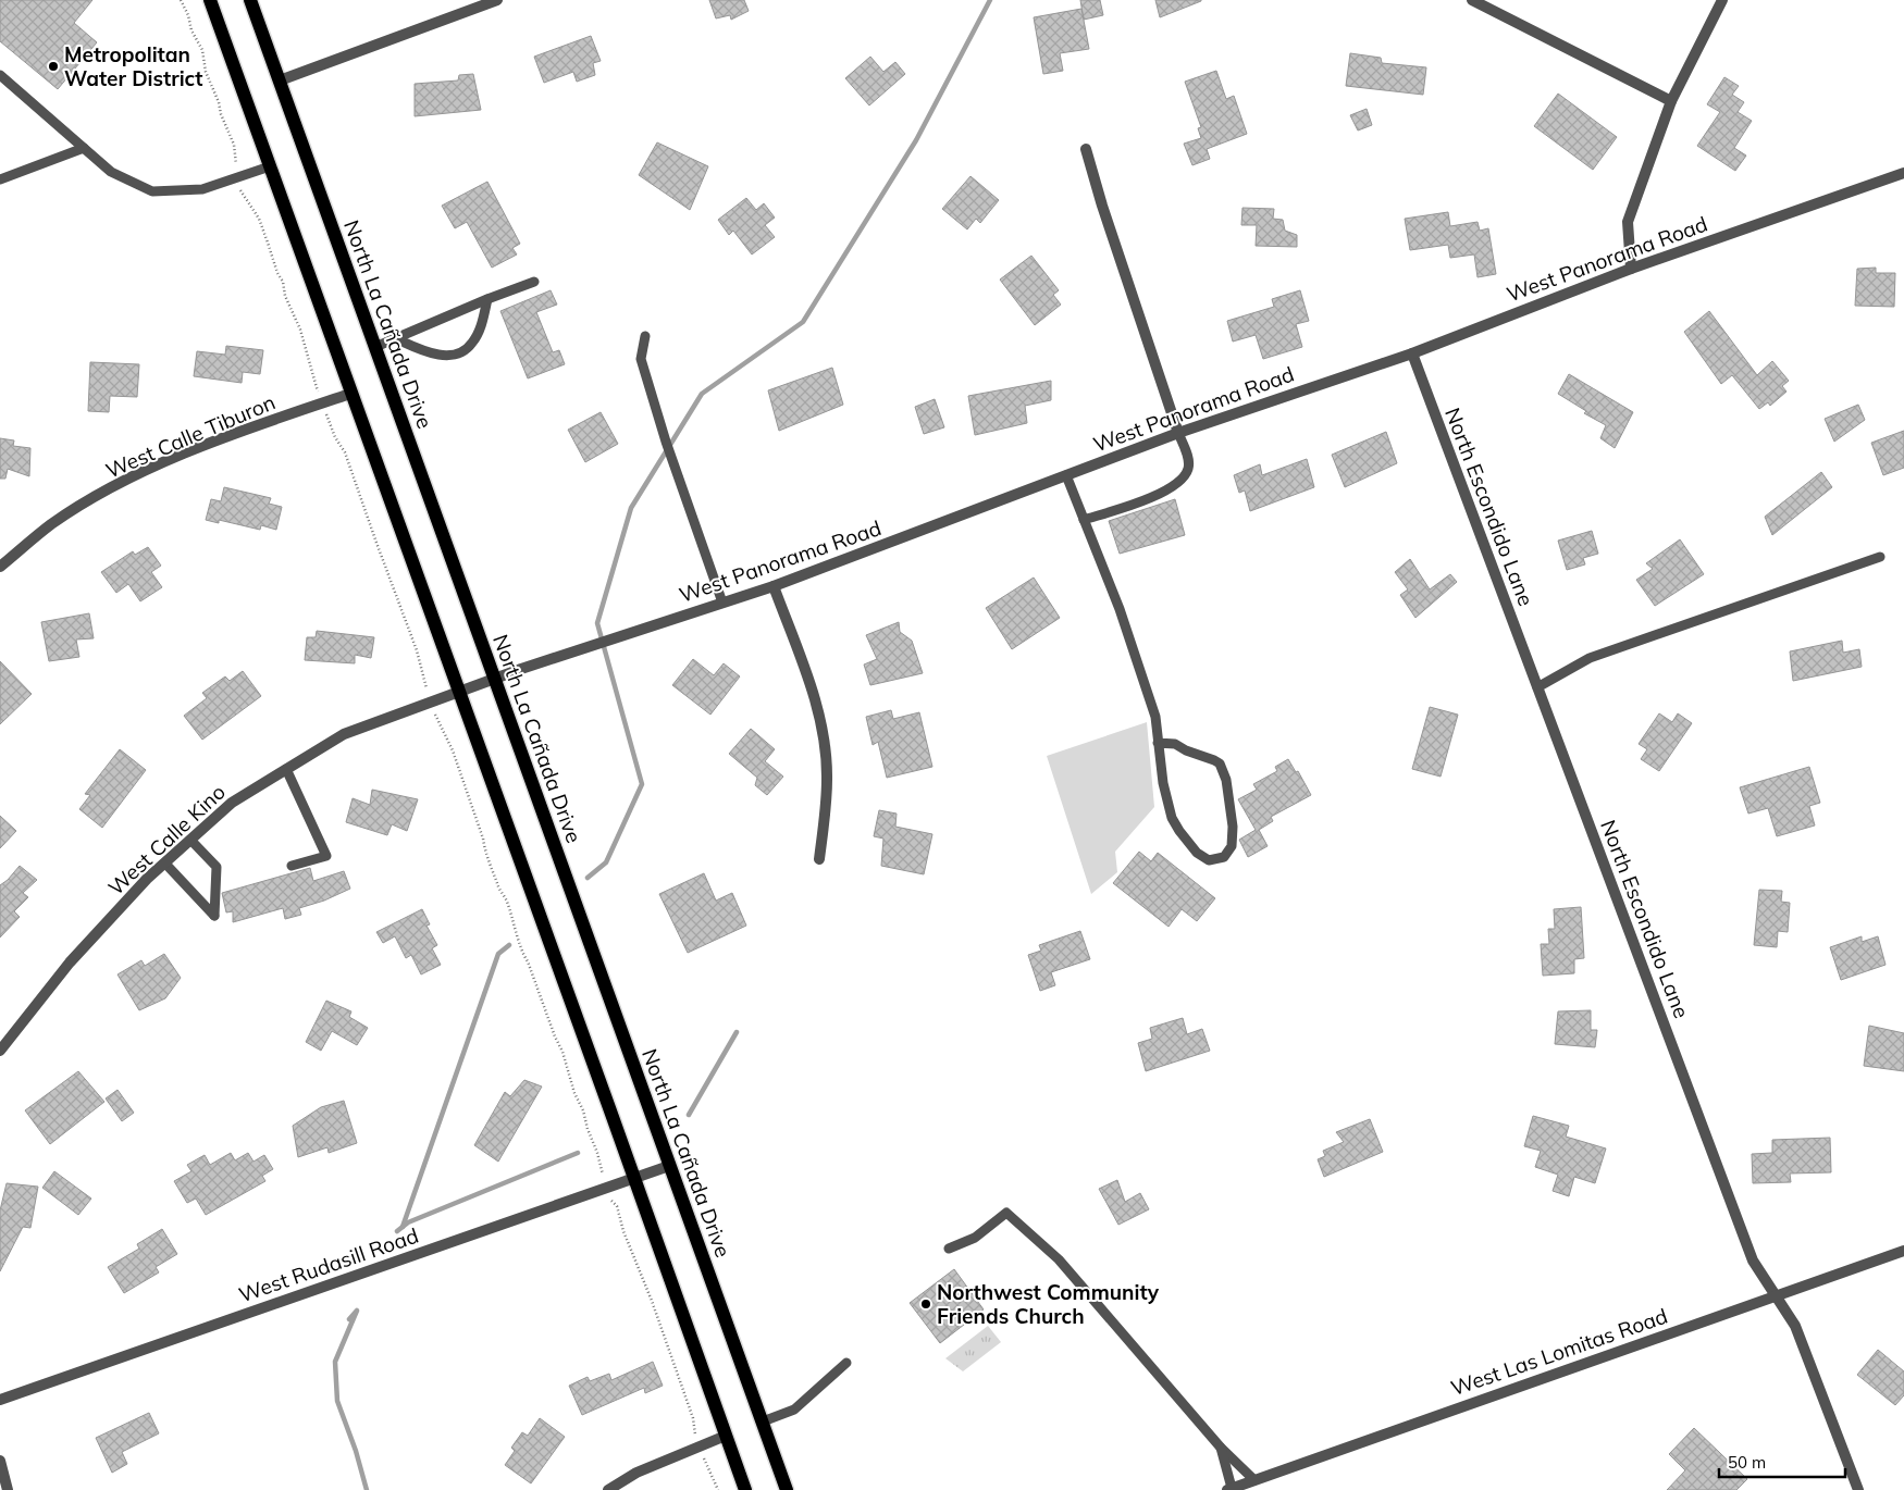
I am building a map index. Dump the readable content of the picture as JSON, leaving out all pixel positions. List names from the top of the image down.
{
  "streets": {
    "main road": ["North La Cañada Drive"],
    "street": [
      "West Panorama Road",
      "West Calle Tiburon",
      "North Escondido Lane",
      "West Calle Kino",
      "West Rudasill Road",
      "West Las Lomitas Road"
    ]
  },
  "crossings": [
    ["West Panorama Road", "North La Cañada Drive"],
    ["West Panorama Road", "North Escondido Lane"],
    ["West Panorama Road", "West Calle Kino"],
    ["North La Cañada Drive", "West Calle Kino"],
    ["North La Cañada Drive", "West Rudasill Road"],
    ["North Escondido Lane", "West Las Lomitas Road"]
  ],
  "places": ["Metropolitan Water District", "Northwest Community Friends Church"],
  "scale_bar": "50 m"
}
